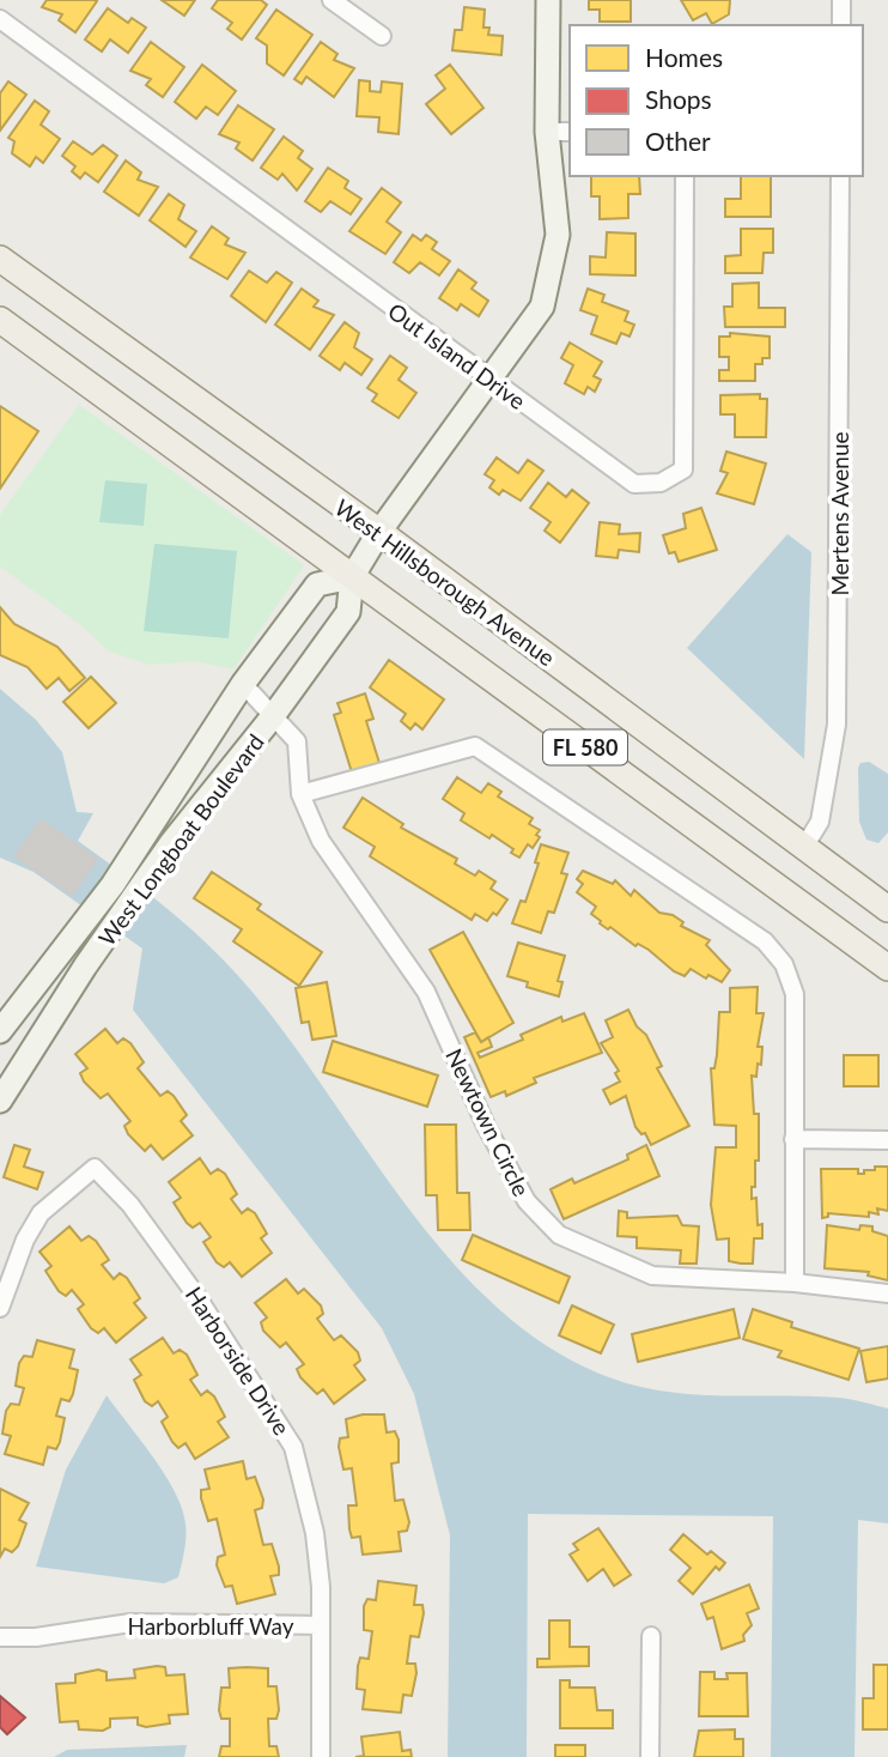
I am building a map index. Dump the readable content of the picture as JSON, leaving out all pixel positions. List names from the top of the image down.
{
  "streets": {
    "main road": ["West Hillsborough Avenue", "FL 580"],
    "street": [
      "Out Island Drive",
      "Mertens Avenue",
      "West Longboat Boulevard",
      "Newtown Circle",
      "Harborside Drive",
      "Harborbluff Way"
    ]
  },
  "crossings": [
    ["Out Island Drive", "West Longboat Boulevard"],
    ["Mertens Avenue", "West Hillsborough Avenue"],
    ["West Hillsborough Avenue", "West Longboat Boulevard"],
    ["FL 580", "West Longboat Boulevard"],
    ["West Longboat Boulevard", "Newtown Circle"],
    ["Harborside Drive", "Harborbluff Way"]
  ],
  "legend": ["Homes", "Shops", "Other"]
}
